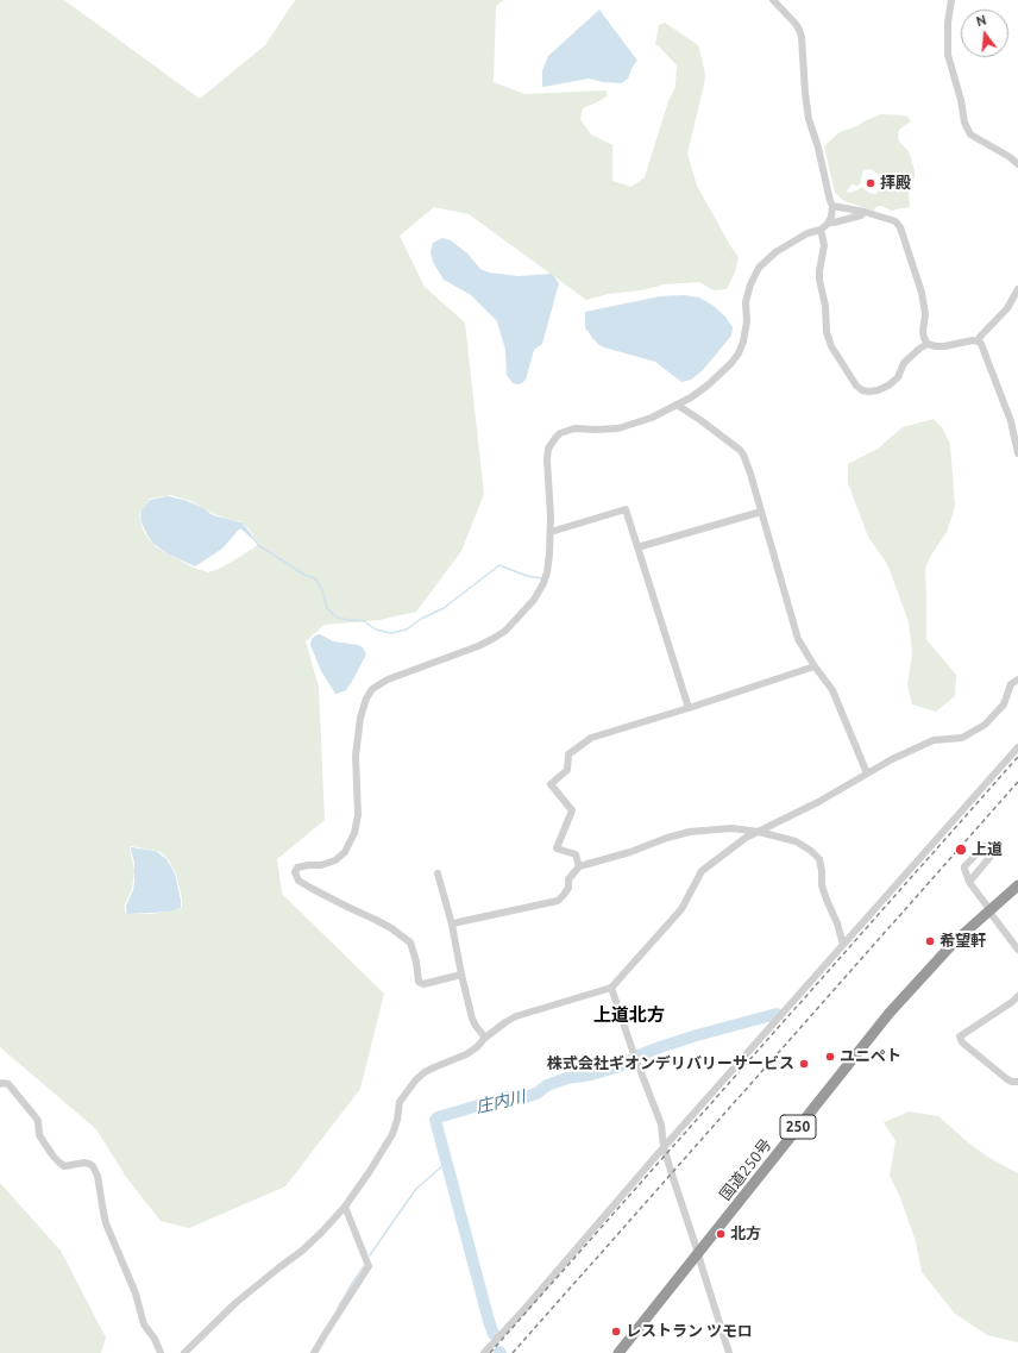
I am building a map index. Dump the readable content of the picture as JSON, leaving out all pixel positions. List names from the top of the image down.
{
  "streets": {
    "highway": ["250", "国道250号"]
  },
  "districts": ["上道北方"],
  "water": ["庄内川"],
  "places": [
    "拝殿",
    "上道",
    "希望軒",
    "ユニペト",
    "株式会社ギオンデリバリーサービス",
    "北方",
    "レストラン ツモロ"
  ],
  "north": "top"
}
